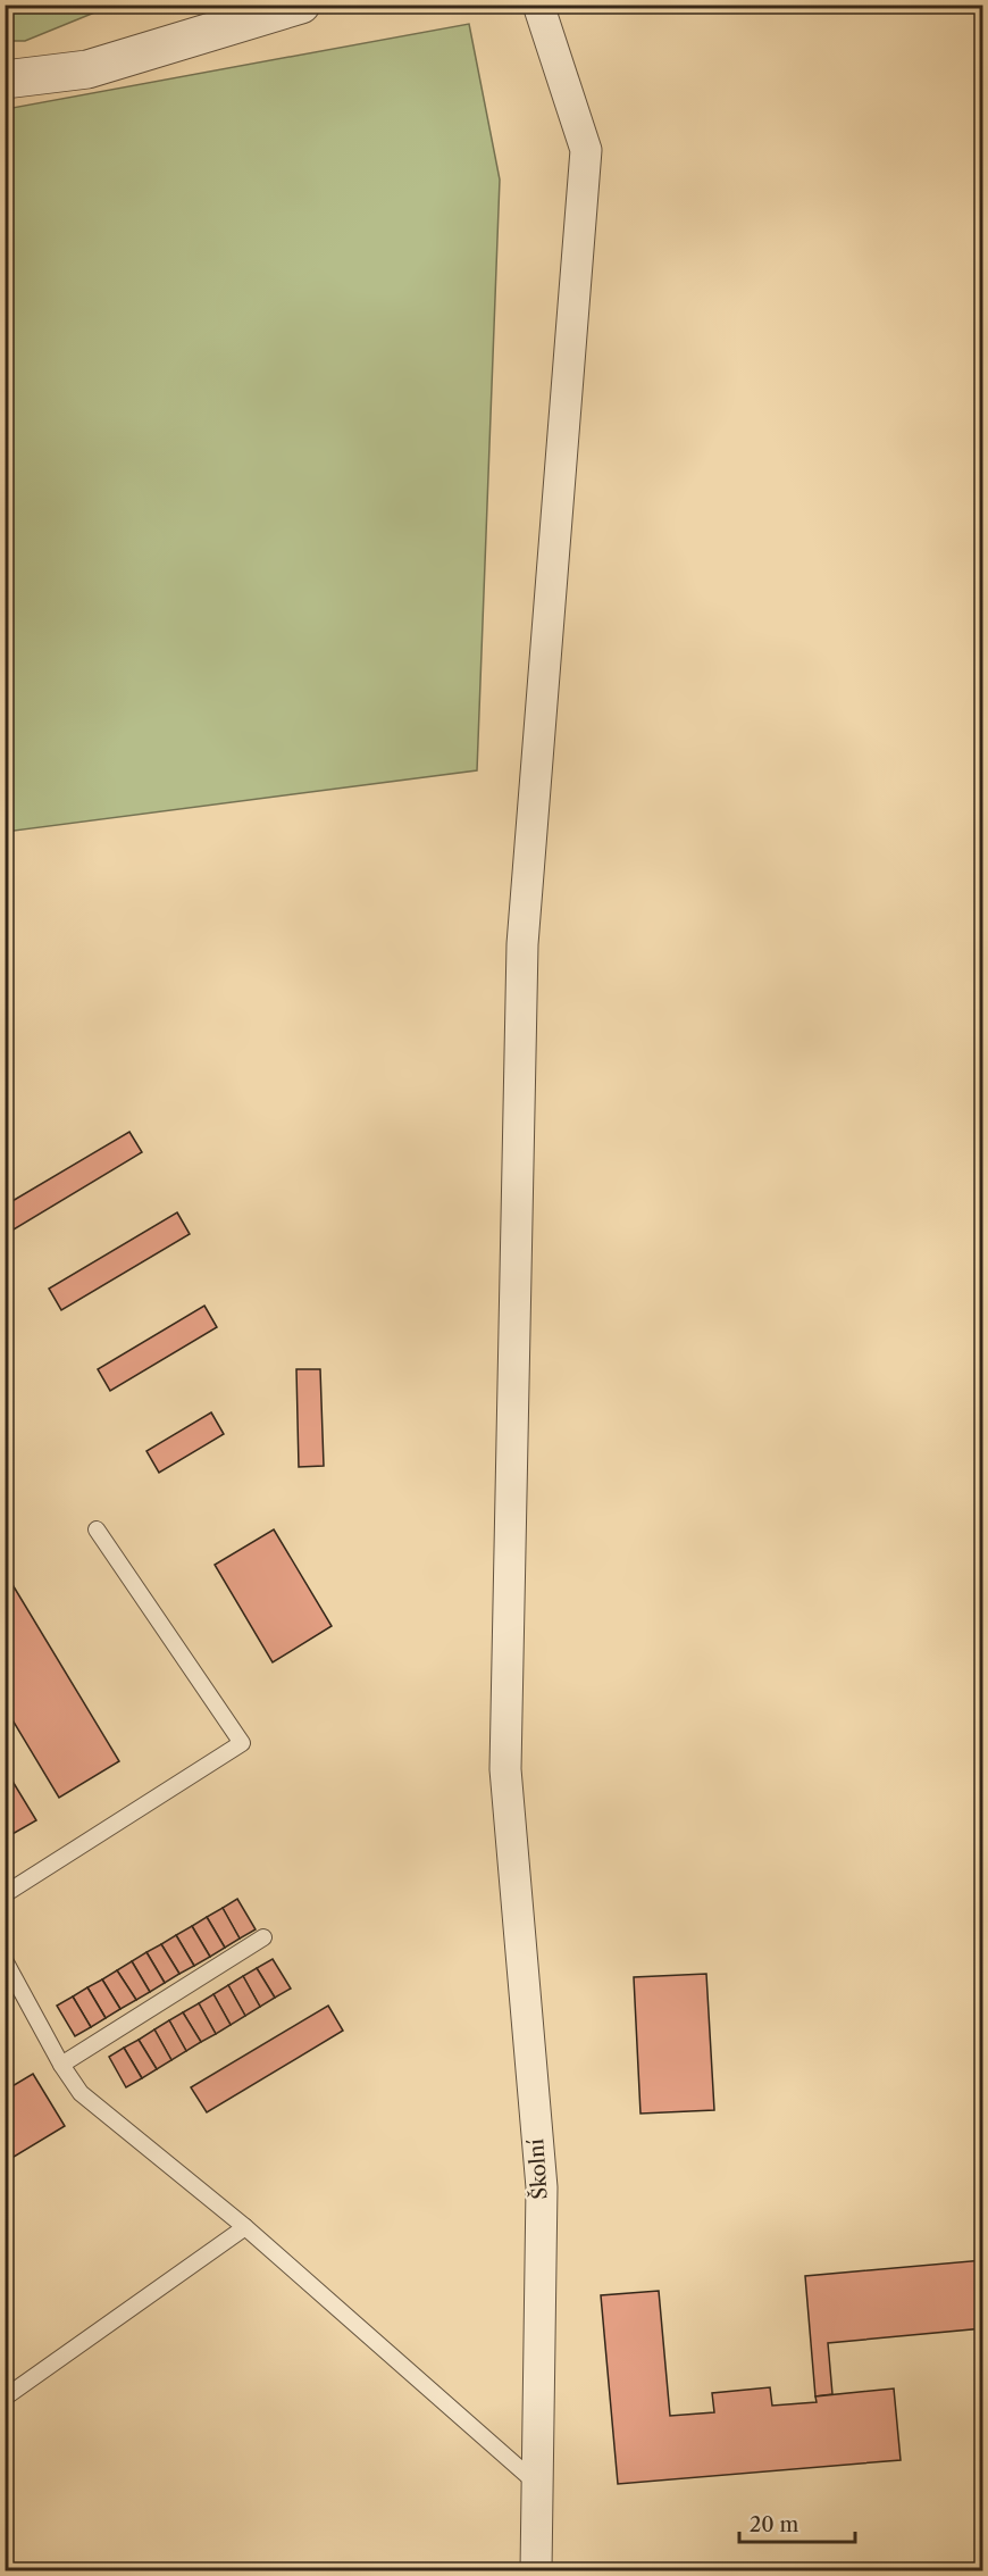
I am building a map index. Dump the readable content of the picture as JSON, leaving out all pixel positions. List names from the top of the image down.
{
  "streets": {
    "street": ["Školní"]
  },
  "scale_bar": "20 m"
}
